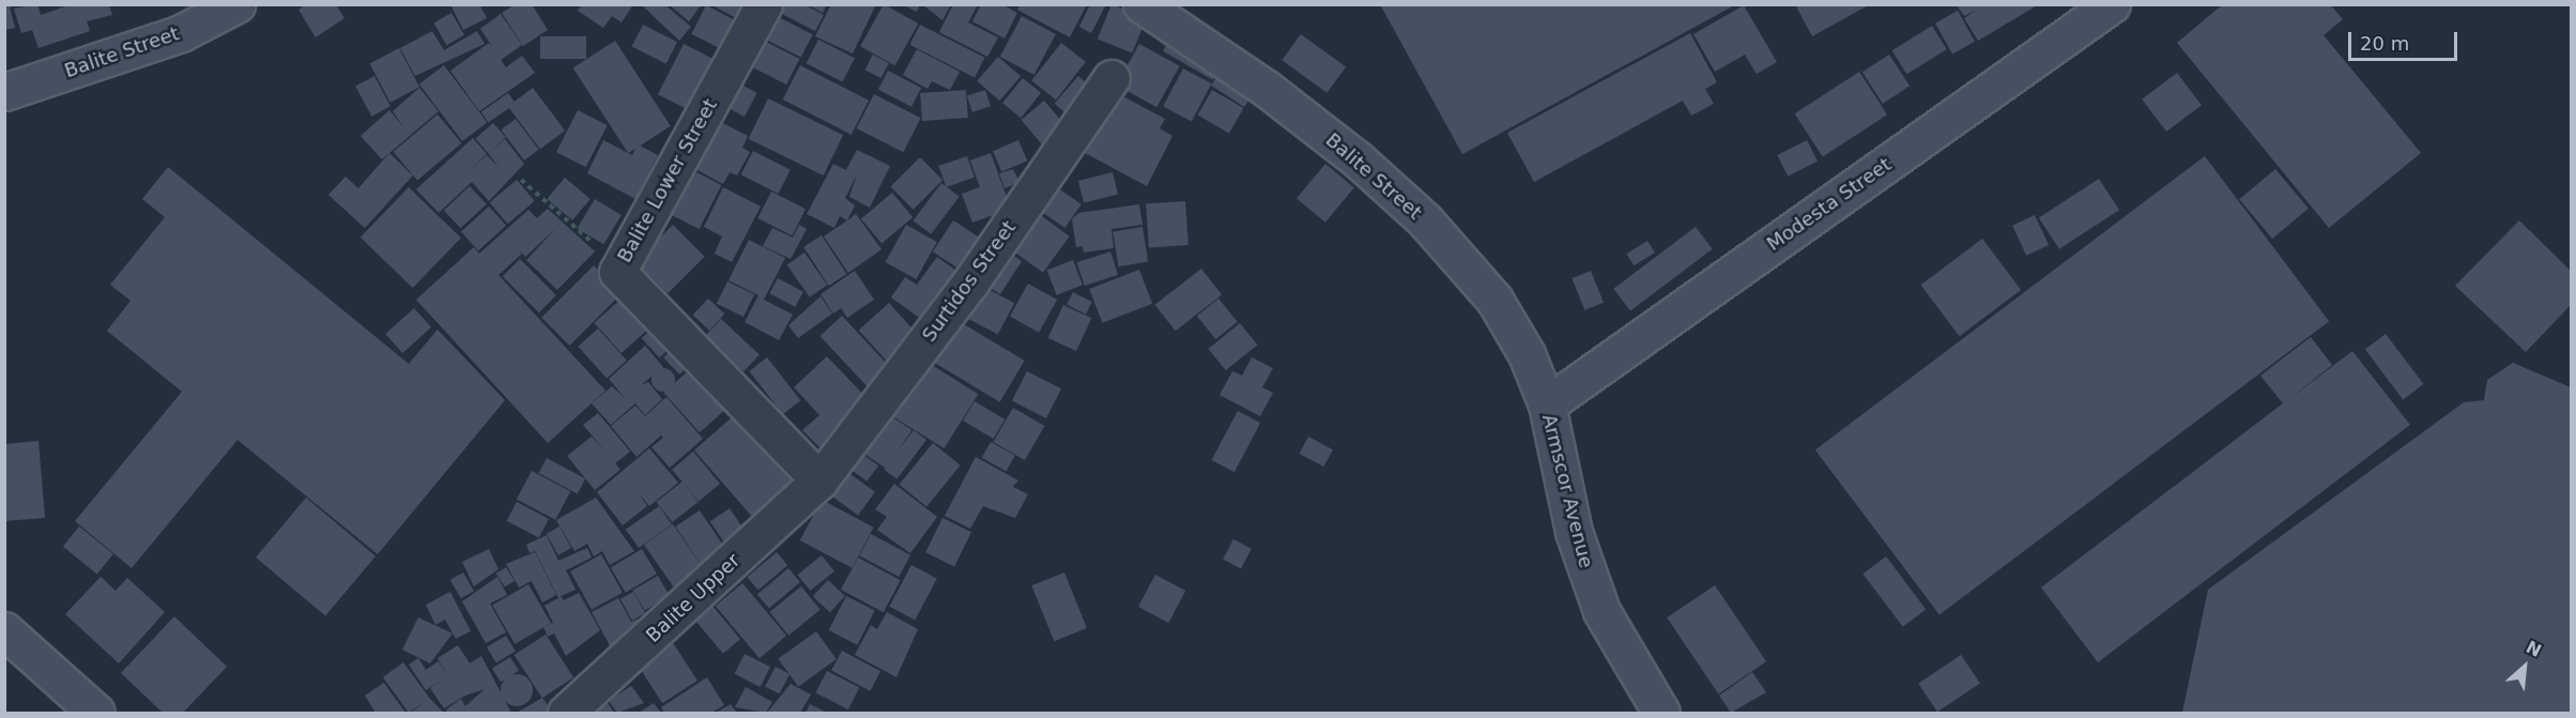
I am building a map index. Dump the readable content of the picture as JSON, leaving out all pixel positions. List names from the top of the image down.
{
  "streets": {
    "main road": ["Balite Street", "Modesta Street", "Armscor Avenue"],
    "street": ["Balite Lower Street", "Surtidos Street", "Balite Upper"]
  },
  "crossings": [
    ["Balite Street", "Modesta Street"],
    ["Balite Street", "Armscor Avenue"],
    ["Balite Lower Street", "Surtidos Street"],
    ["Balite Lower Street", "Balite Upper"],
    ["Modesta Street", "Armscor Avenue"],
    ["Surtidos Street", "Balite Upper"]
  ],
  "scale_bar": "20 m",
  "north": "top right"
}
